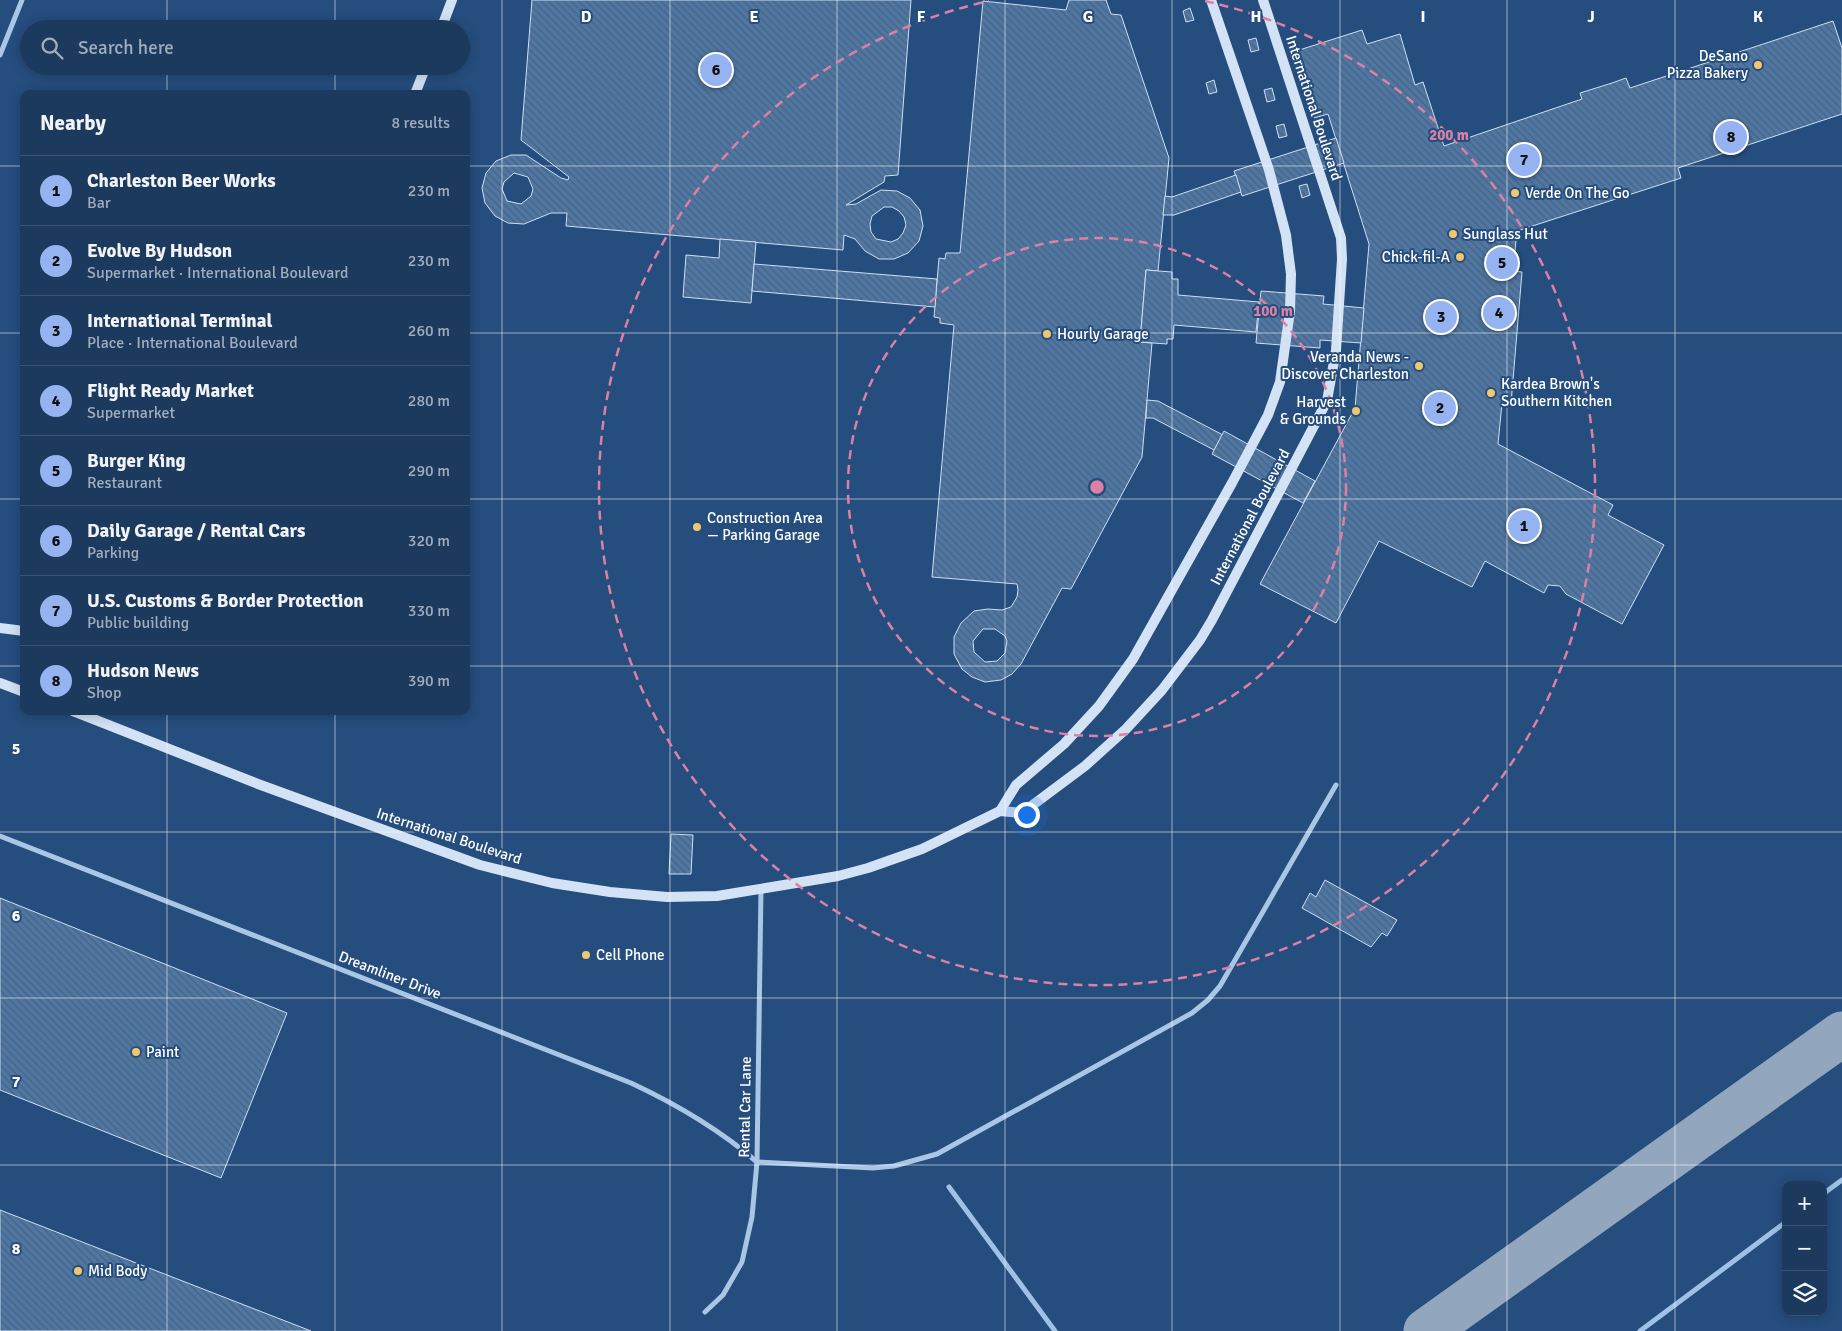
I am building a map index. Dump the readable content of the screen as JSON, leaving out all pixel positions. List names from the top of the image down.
{
  "streets": {
    "main road": ["International Boulevard"],
    "street": ["Dreamliner Drive", "Rental Car Lane"]
  },
  "crossings": [
    ["International Boulevard", "Rental Car Lane"],
    ["Dreamliner Drive", "Rental Car Lane"]
  ],
  "places": [
    "DeSano Pizza Bakery",
    "Verde On The Go",
    "Sunglass Hut",
    "Chick-fil-A",
    "Hourly Garage",
    "Veranda News - Discover Charleston",
    "Kardea Brown's Southern Kitchen",
    "Harvest & Grounds",
    "Construction Area — Parking Garage",
    "Cell Phone",
    "Paint",
    "Mid Body"
  ],
  "page": {
    "search": "Search here",
    "pins": [
      "6",
      "8",
      "7",
      "5",
      "4",
      "3",
      "2",
      "1"
    ],
    "heading": ["Nearby", "8 results"],
    "list": [
      {
        "mark": "1",
        "name": "Charleston Beer Works",
        "note": "Bar",
        "value": "230 m"
      },
      {
        "mark": "2",
        "name": "Evolve By Hudson",
        "note": "Supermarket · International Boulevard",
        "value": "230 m"
      },
      {
        "mark": "3",
        "name": "International Terminal",
        "note": "Place · International Boulevard",
        "value": "260 m"
      },
      {
        "mark": "4",
        "name": "Flight Ready Market",
        "note": "Supermarket",
        "value": "280 m"
      },
      {
        "mark": "5",
        "name": "Burger King",
        "note": "Restaurant",
        "value": "290 m"
      },
      {
        "mark": "6",
        "name": "Daily Garage / Rental Cars",
        "note": "Parking",
        "value": "320 m"
      },
      {
        "mark": "7",
        "name": "U.S. Customs & Border Protection",
        "note": "Public building",
        "value": "330 m"
      },
      {
        "mark": "8",
        "name": "Hudson News",
        "note": "Shop",
        "value": "390 m"
      }
    ],
    "map_buttons": ["+", "−"]
  },
  "grid": {
    "columns": [
      "D",
      "E",
      "F",
      "G",
      "H",
      "I",
      "J",
      "K"
    ],
    "rows": [
      "5",
      "6",
      "7",
      "8"
    ]
  },
  "rings": ["200 m", "100 m"]
}
